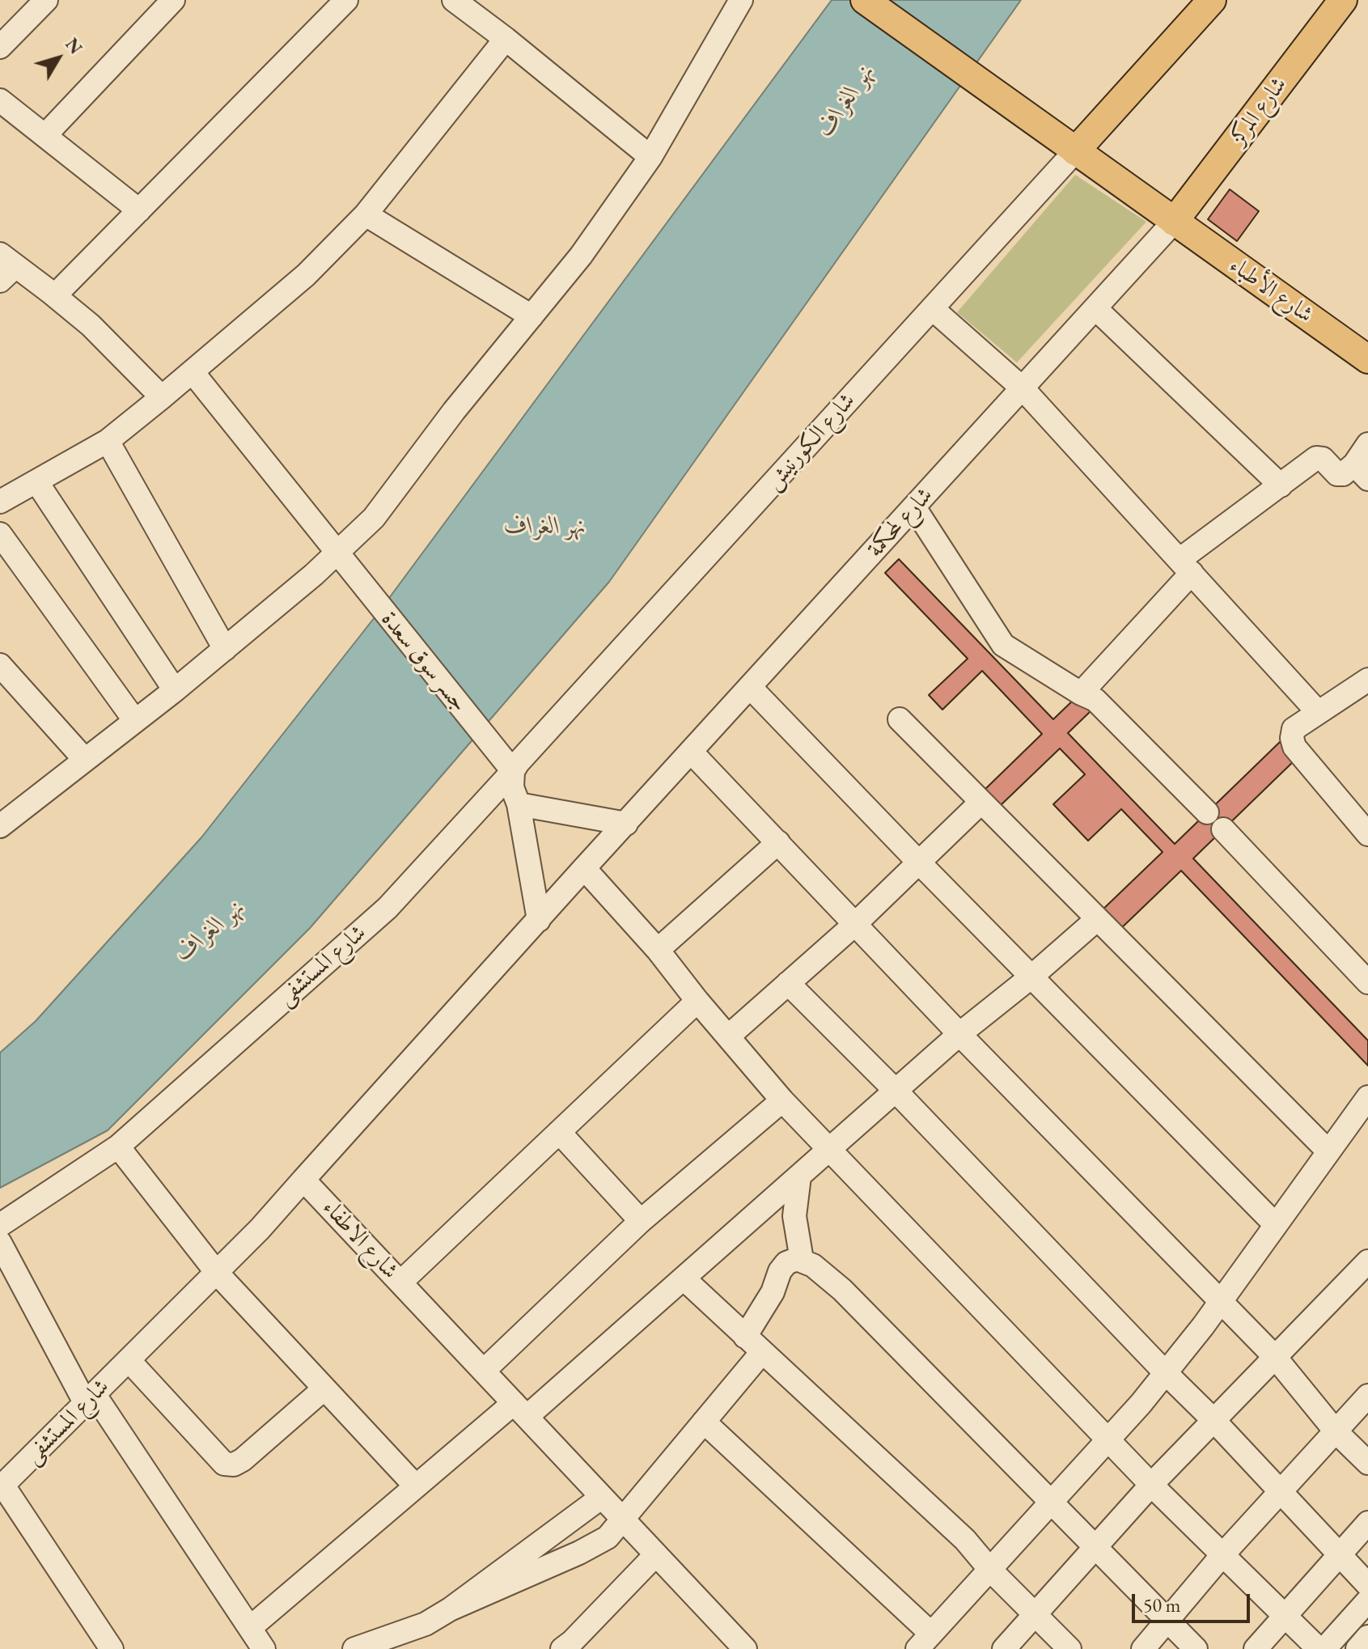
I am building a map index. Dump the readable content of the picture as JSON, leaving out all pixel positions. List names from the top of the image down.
{
  "streets": {
    "main road": ["شارع المركز", "شارع الأطباء", "شارع الكورنيش"],
    "street": [
      "شارع لمحكمة",
      "جسر سوق سعدة",
      "شارع المستشفى",
      "شارع الاطفاء"
    ]
  },
  "crossings": [
    ["شارع المركز", "شارع الأطباء"],
    ["شارع المركز", "شارع لمحكمة"],
    ["شارع الأطباء", "شارع الكورنيش"],
    ["شارع الأطباء", "شارع لمحكمة"],
    ["شارع الكورنيش", "جسر سوق سعدة"],
    ["شارع الكورنيش", "شارع المستشفى"],
    ["شارع لمحكمة", "شارع الاطفاء"],
    ["جسر سوق سعدة", "شارع المستشفى"],
    ["شارع المستشفى", "شارع الاطفاء"]
  ],
  "water": ["نهر الغراف"],
  "scale_bar": "50 m",
  "north": "top right"
}
